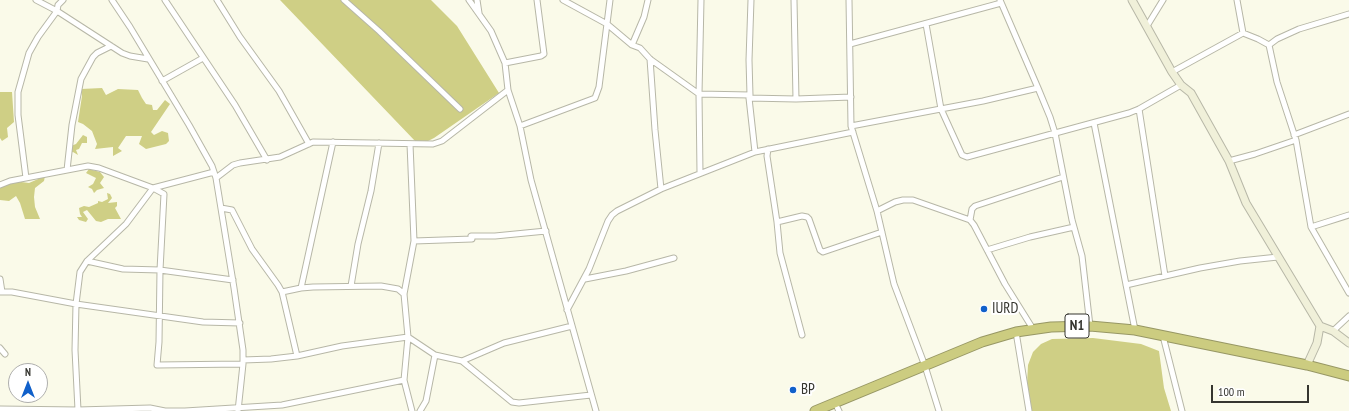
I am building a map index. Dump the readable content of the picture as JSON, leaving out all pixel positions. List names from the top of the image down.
{
  "streets": {
    "highway": ["N1"]
  },
  "places": ["IURD", "BP"],
  "scale_bar": "100 m",
  "north": "top"
}
